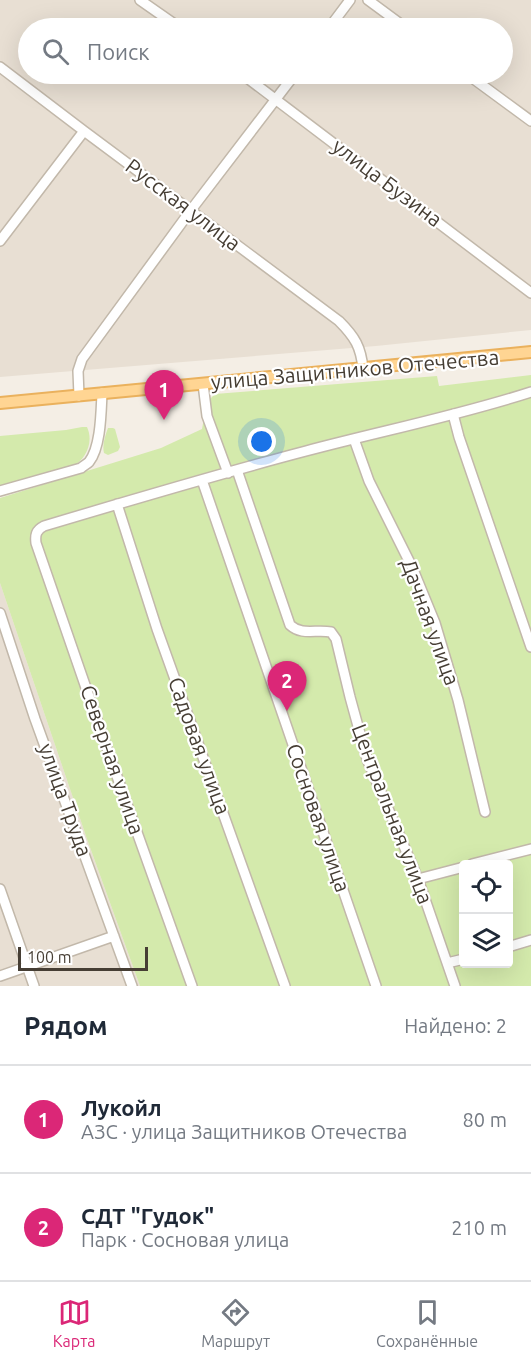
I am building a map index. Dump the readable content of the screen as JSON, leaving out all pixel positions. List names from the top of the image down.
{
  "streets": {
    "main road": ["улица Защитников Отечества"],
    "street": [
      "улица Бузина",
      "Русская улица",
      "Дачная улица",
      "Садовая улица",
      "Северная улица",
      "улица Труда",
      "Центральная улица",
      "Сосновая улица"
    ]
  },
  "crossings": [
    ["Русская улица", "улица Защитников Отечества"],
    ["улица Защитников Отечества", "Дачная улица"],
    ["улица Защитников Отечества", "Садовая улица"],
    ["улица Защитников Отечества", "Северная улица"],
    ["улица Защитников Отечества", "Центральная улица"],
    ["улица Защитников Отечества", "Сосновая улица"]
  ],
  "scale_bar": "100 m",
  "page": {
    "search": "Поиск",
    "pins": ["1", "2"],
    "scale": "100 m",
    "heading": ["Рядом", "Найдено: 2"],
    "list": [
      {
        "mark": "1",
        "name": "Лукойл",
        "note": "АЗС · улица Защитников Отечества",
        "value": "80 m"
      },
      {
        "mark": "2",
        "name": "СДТ \"Гудок\"",
        "note": "Парк · Сосновая улица",
        "value": "210 m"
      }
    ],
    "nav": ["Карта", "Маршрут", "Сохранённые"]
  }
}
